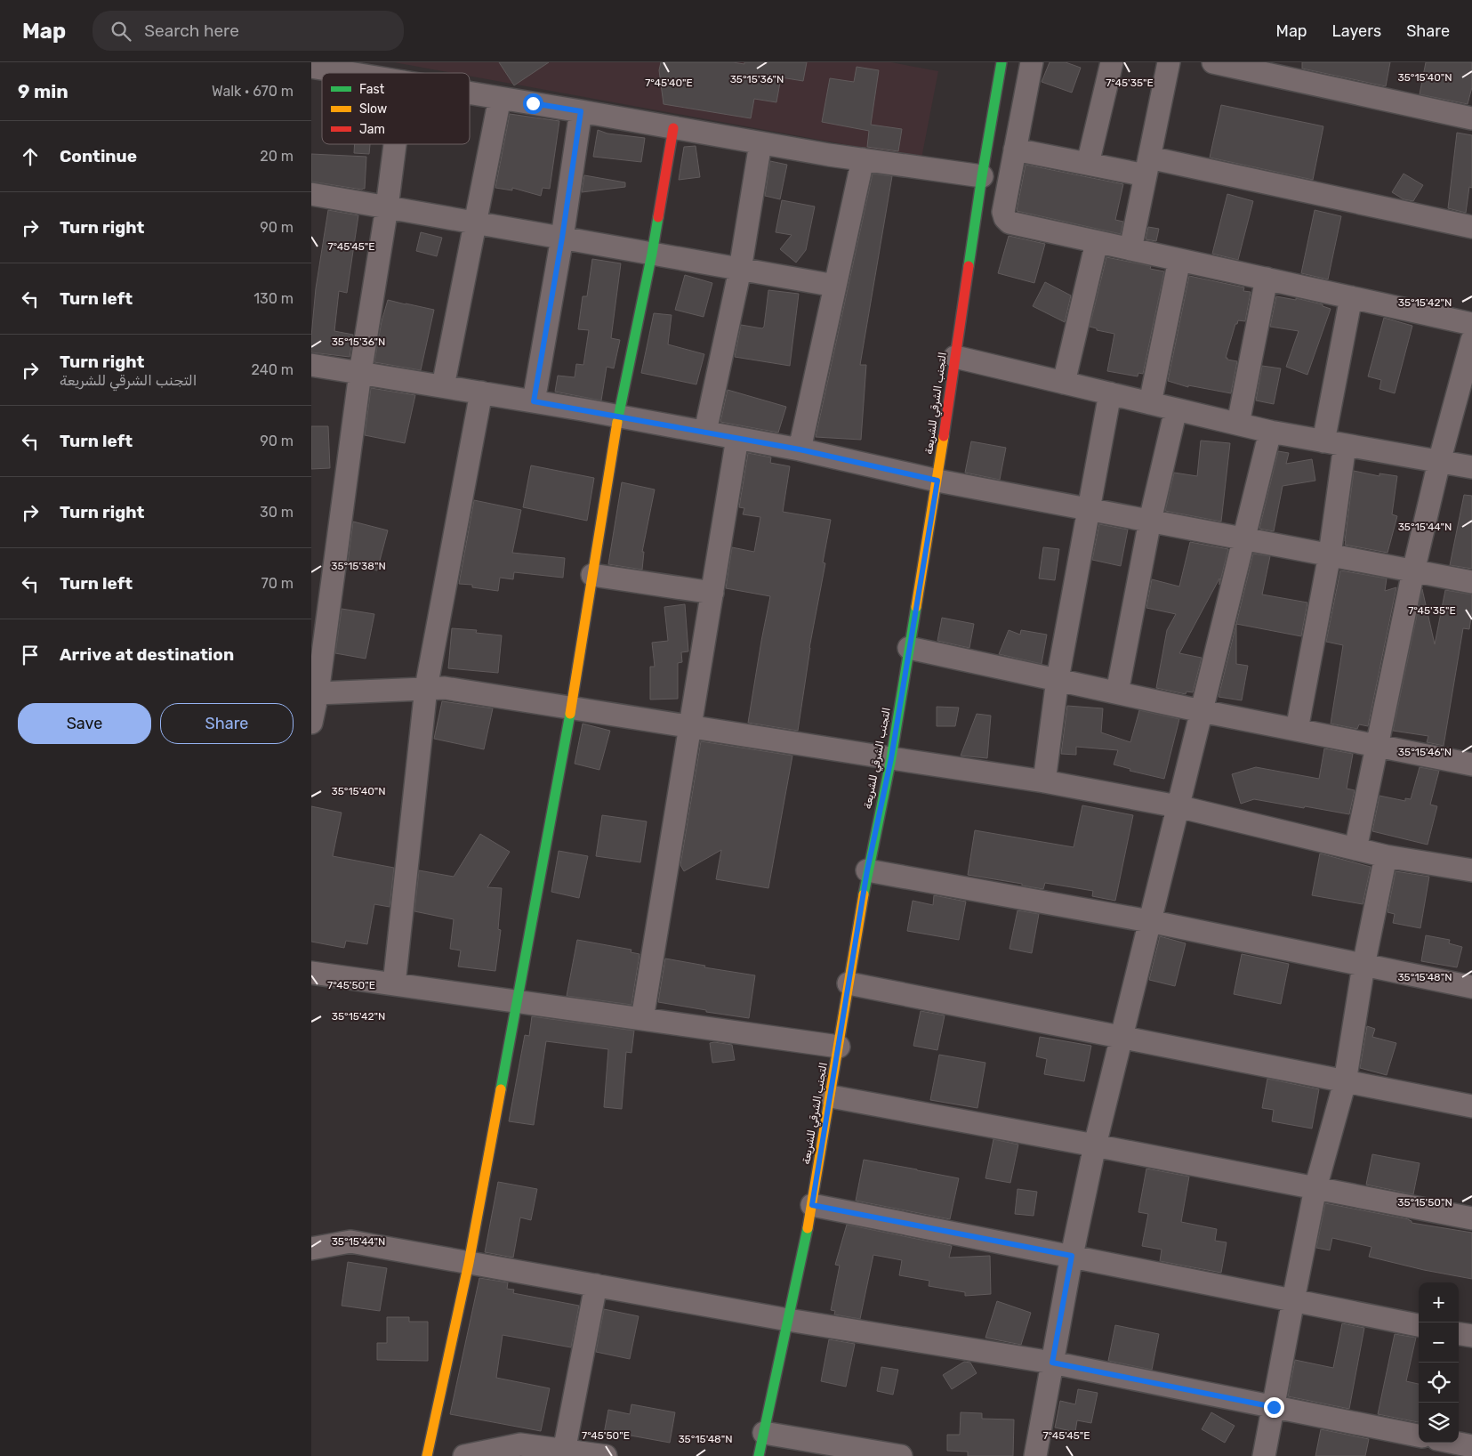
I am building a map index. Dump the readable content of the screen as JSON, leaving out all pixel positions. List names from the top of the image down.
{
  "streets": {
    "main road": ["التجنب الشرقي للشريعة"]
  },
  "legend": ["Fast", "Slow", "Jam"],
  "page": {
    "header": "Map",
    "search": "Search here",
    "nav": ["Map", "Layers", "Share"],
    "heading": ["9 min", "Walk · 670 m"],
    "list": [
      ["Continue", "20 m"],
      ["Turn right", "90 m"],
      ["Turn left", "130 m"],
      ["Turn right", "التجنب الشرقي للشريعة", "240 m"],
      ["Turn left", "90 m"],
      ["Turn right", "30 m"],
      ["Turn left", "70 m"],
      "Arrive at destination"
    ],
    "buttons": ["Save", "Share"],
    "map_buttons": ["+", "−"]
  },
  "coordinates": [
    "35°15'40\"N",
    "35°15'36\"N",
    "7°45'40\"E",
    "7°45'35\"E",
    "7°45'45\"E",
    "35°15'42\"N",
    "35°15'44\"N",
    "35°15'38\"N",
    "35°15'46\"N",
    "35°15'48\"N",
    "7°45'50\"E",
    "35°15'50\"N"
  ]
}
